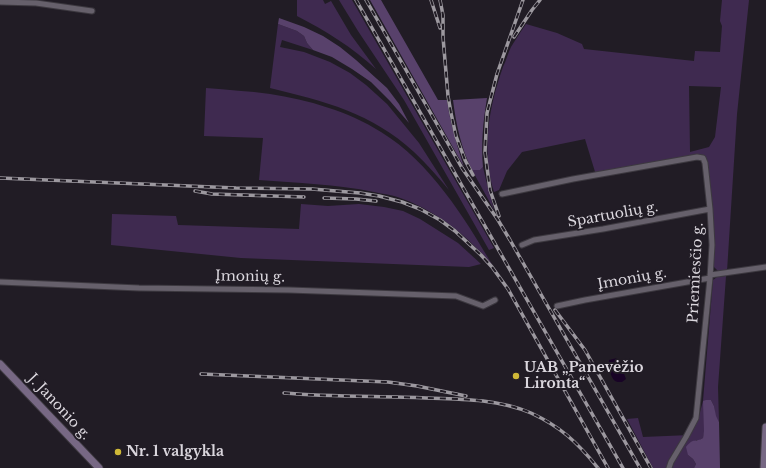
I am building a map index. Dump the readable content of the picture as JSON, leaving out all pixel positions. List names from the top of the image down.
{
  "streets": {
    "main road": ["J. Janonio g."],
    "street": ["Spartuolių g.", "Priemiesčio g.", "Įmonių g."]
  },
  "crossings": [
    ["Spartuolių g.", "Priemiesčio g."],
    ["Priemiesčio g.", "Įmonių g."]
  ],
  "places": ["UAB „Panevėžio Lironta“", "Nr. 1 valgykla"]
}
